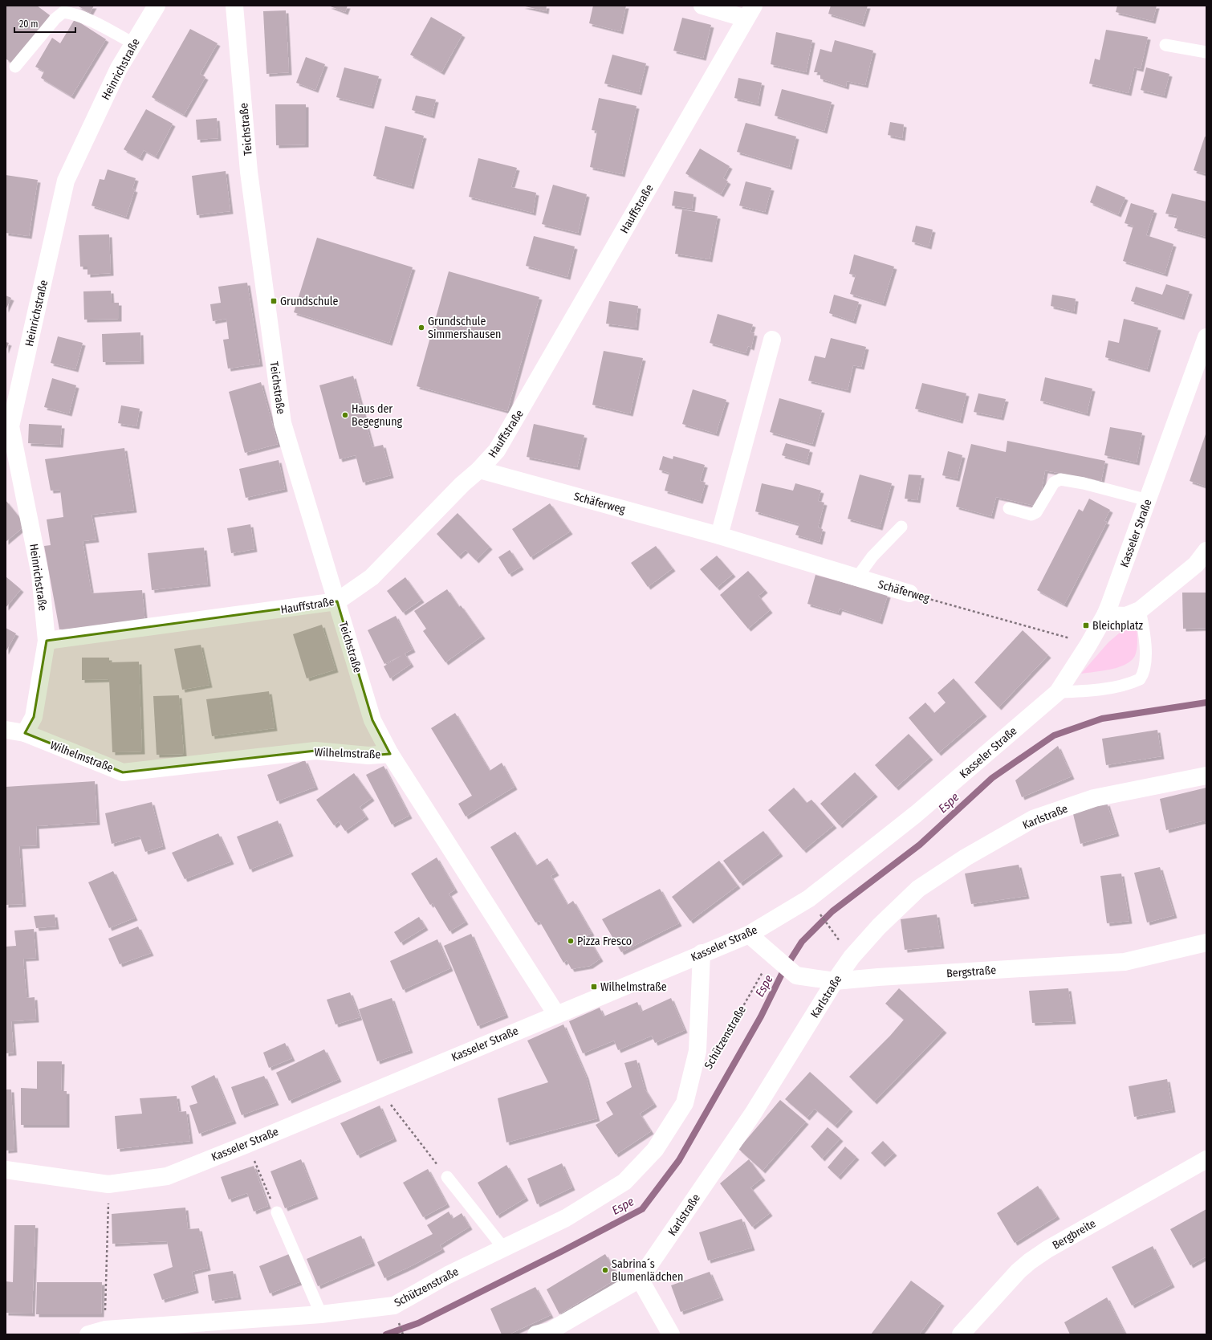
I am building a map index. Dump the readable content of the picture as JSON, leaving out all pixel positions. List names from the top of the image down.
{
  "streets": {
    "street": [
      "Heinrichstraße",
      "Teichstraße",
      "Hauffstraße",
      "Schäferweg",
      "Kasseler Straße",
      "Wilhelmstraße",
      "Karlstraße",
      "Bergstraße",
      "Schützenstraße",
      "Bergbreite"
    ]
  },
  "crossings": [
    ["Heinrichstraße", "Hauffstraße"],
    ["Heinrichstraße", "Wilhelmstraße"],
    ["Teichstraße", "Hauffstraße"],
    ["Teichstraße", "Wilhelmstraße"],
    ["Hauffstraße", "Schäferweg"],
    ["Schäferweg", "Kasseler Straße"],
    ["Kasseler Straße", "Wilhelmstraße"],
    ["Kasseler Straße", "Bergstraße"],
    ["Kasseler Straße", "Schützenstraße"],
    ["Karlstraße", "Bergstraße"],
    ["Bergstraße", "Schützenstraße"]
  ],
  "water": ["Espe"],
  "places": {
    "transit": ["Grundschule", "Bleichplatz", "Wilhelmstraße"],
    "other": [
      "Grundschule Simmershausen",
      "Haus der Begegnung",
      "Pizza Fresco",
      "Sabrina´s Blumenlädchen"
    ]
  },
  "scale_bar": "20 m"
}
